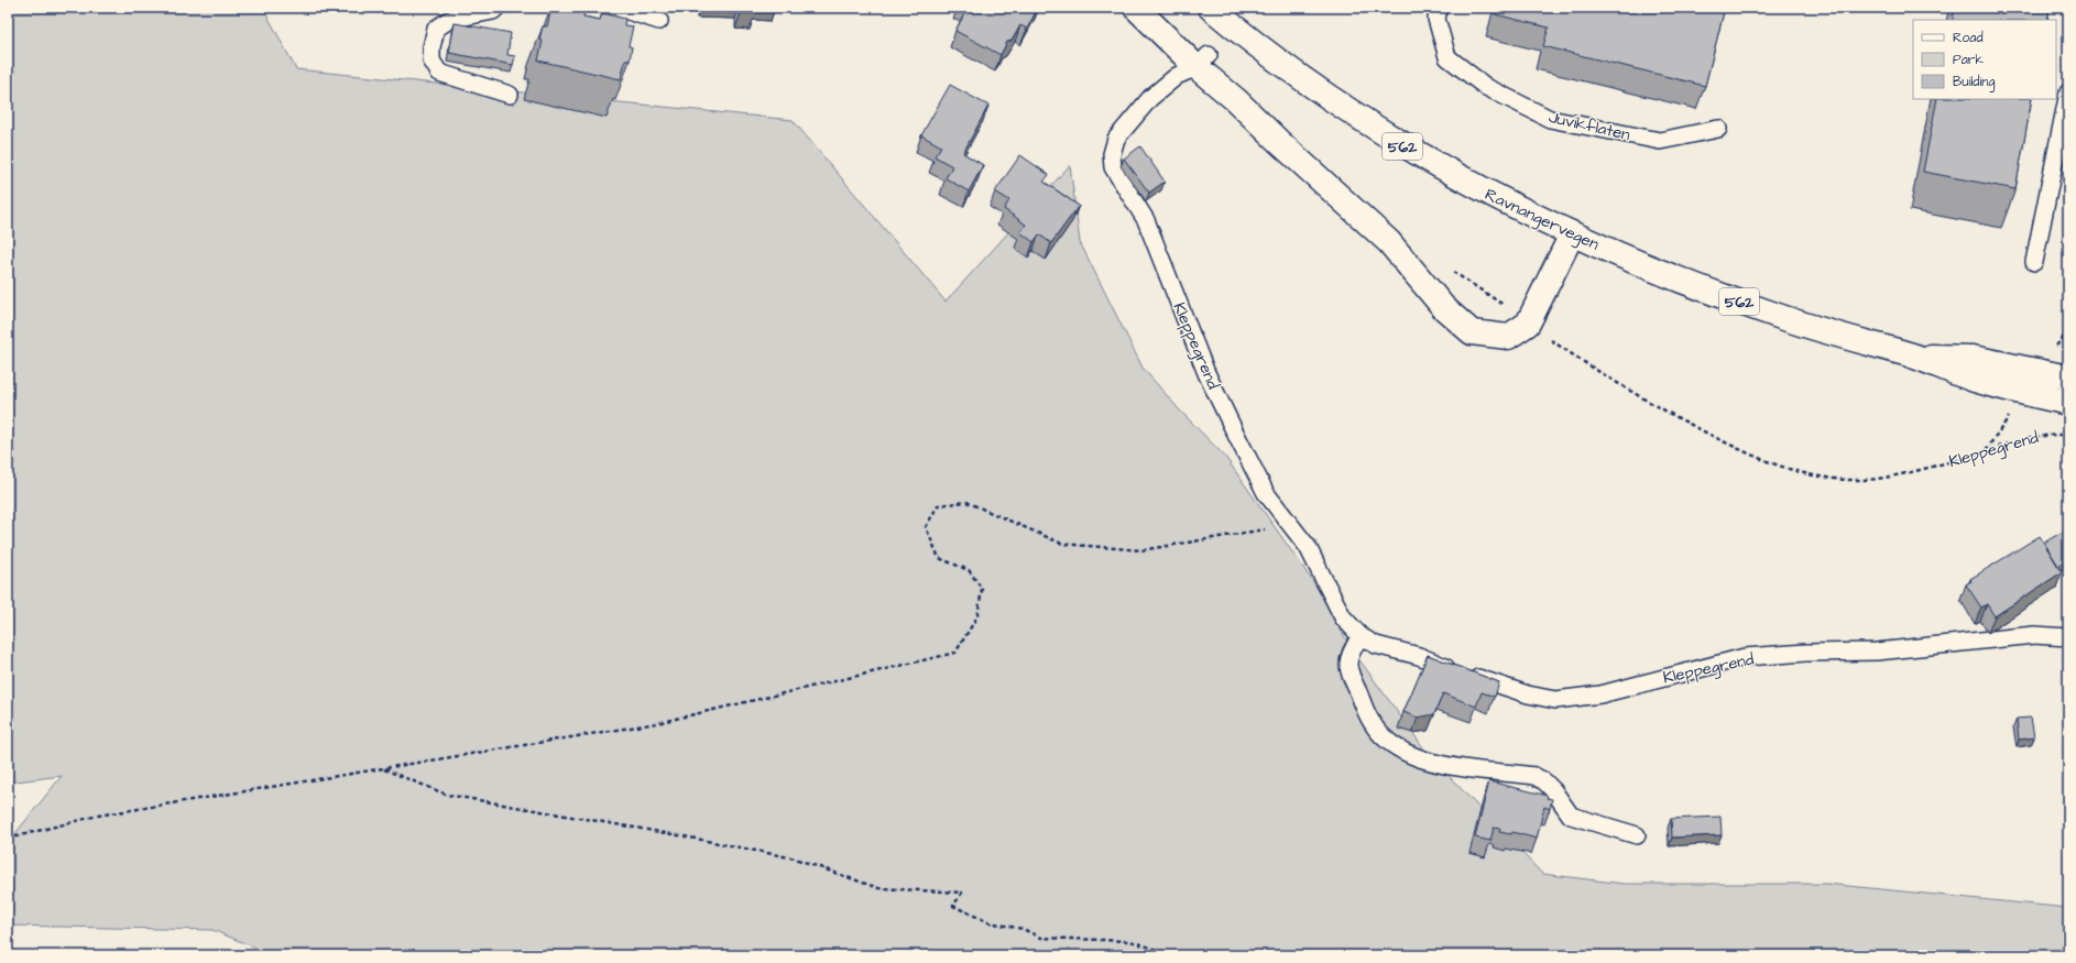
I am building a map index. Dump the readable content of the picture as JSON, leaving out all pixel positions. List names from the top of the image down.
{
  "streets": {
    "main road": ["562", "Ravnangervegen"],
    "lane": ["Juvikflaten", "Kleppegrend"]
  },
  "legend": ["Road", "Park", "Building"]
}
